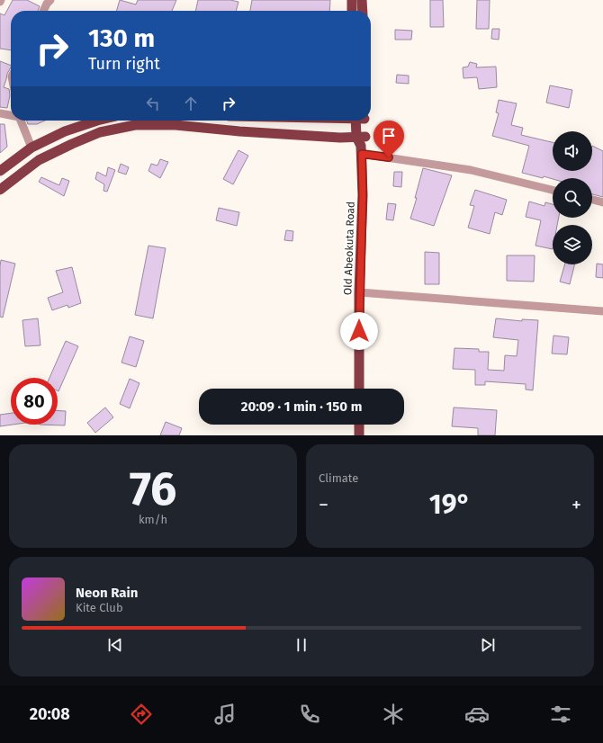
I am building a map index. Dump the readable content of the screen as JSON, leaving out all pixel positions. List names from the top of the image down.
{
  "streets": {
    "highway": ["Old Abeokuta Road"]
  },
  "page": {
    "turn": ["130 m", "Turn right"],
    "limit": "80",
    "trip": "20:09 · 1 min · 150 m",
    "tile": [
      ["76", "km/h"],
      "Climate"
    ],
    "heat": ["−", "19°", "+"],
    "song": ["Neon Rain", "Kite Club"],
    "tabs": "20:08"
  }
}
